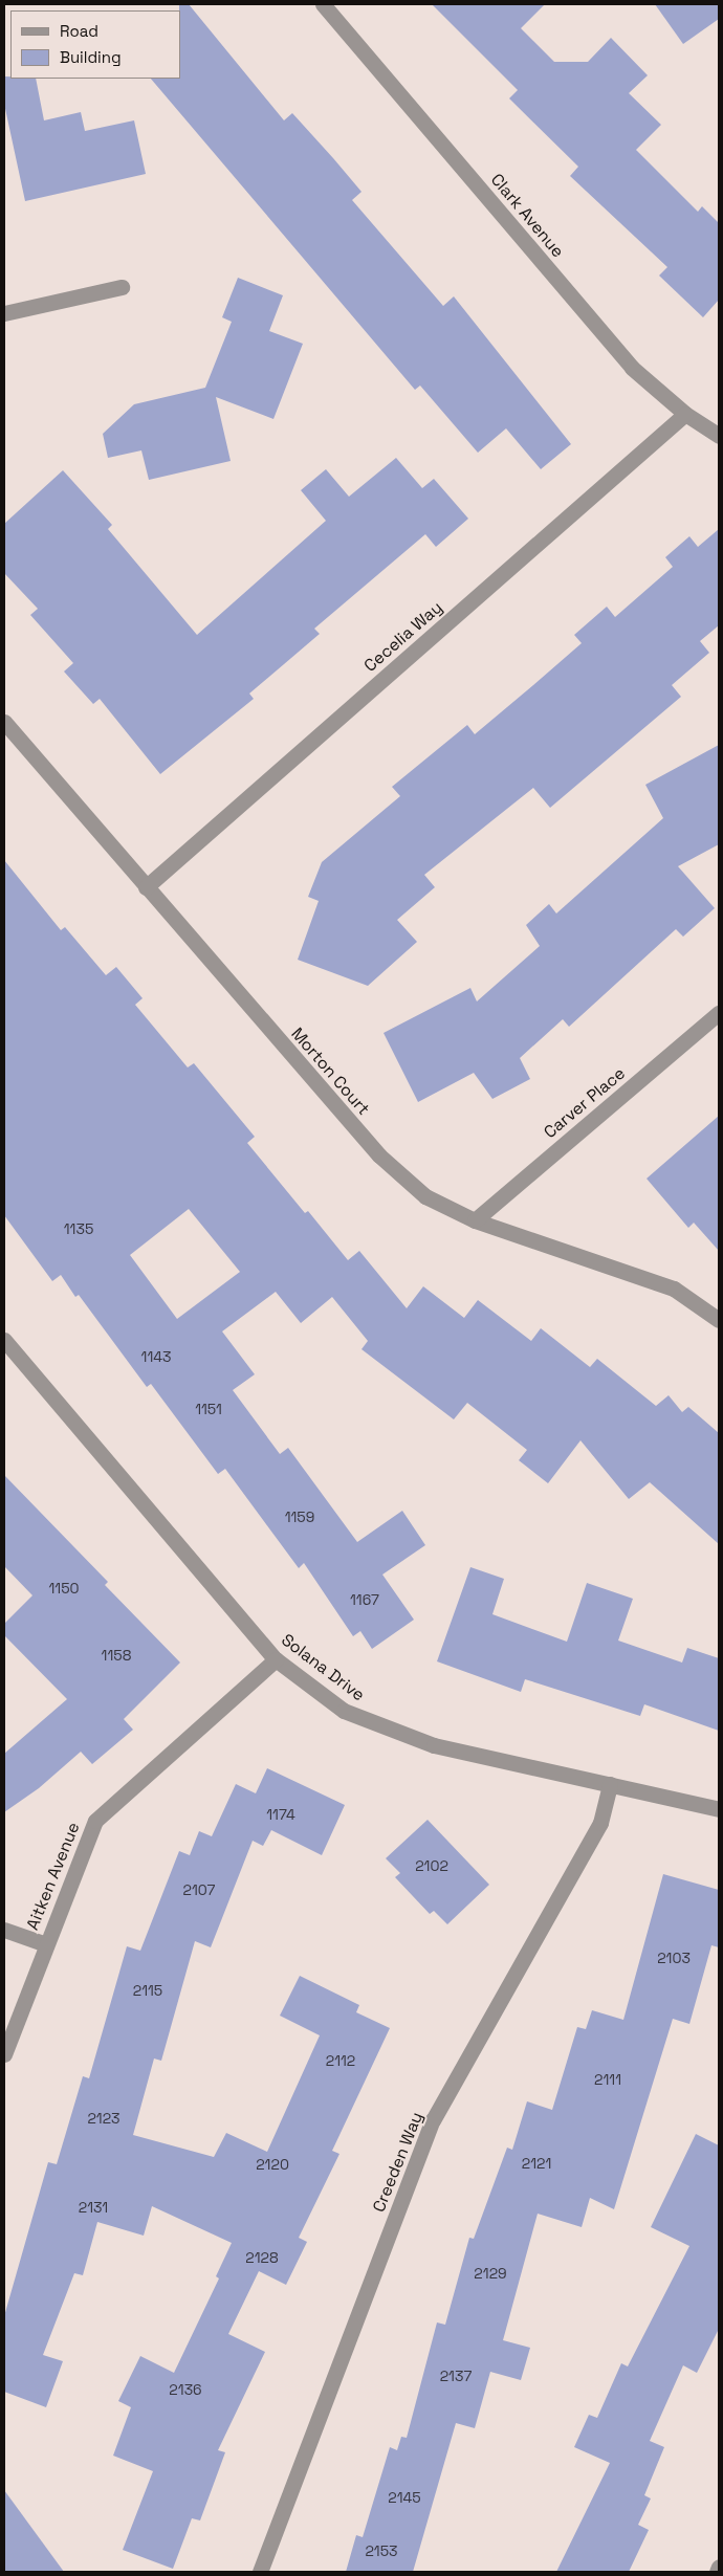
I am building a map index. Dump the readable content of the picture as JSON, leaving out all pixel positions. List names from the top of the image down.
{
  "streets": {
    "street": [
      "Clark Avenue",
      "Cecelia Way",
      "Morton Court",
      "Carver Place",
      "Solana Drive",
      "Aitken Avenue",
      "Creeden Way"
    ]
  },
  "crossings": [
    ["Clark Avenue", "Cecelia Way"],
    ["Cecelia Way", "Morton Court"],
    ["Morton Court", "Carver Place"],
    ["Solana Drive", "Aitken Avenue"],
    ["Solana Drive", "Creeden Way"]
  ],
  "house_numbers": [
    "1135",
    "1143",
    "1151",
    "1159",
    "1150",
    "1167",
    "1158",
    "1174",
    "2102",
    "2107",
    "2103",
    "2115",
    "2112",
    "2111",
    "2123",
    "2121",
    "2120",
    "2131",
    "2128",
    "2129",
    "2137",
    "2136",
    "2145",
    "2153"
  ],
  "legend": ["Road", "Building"]
}
